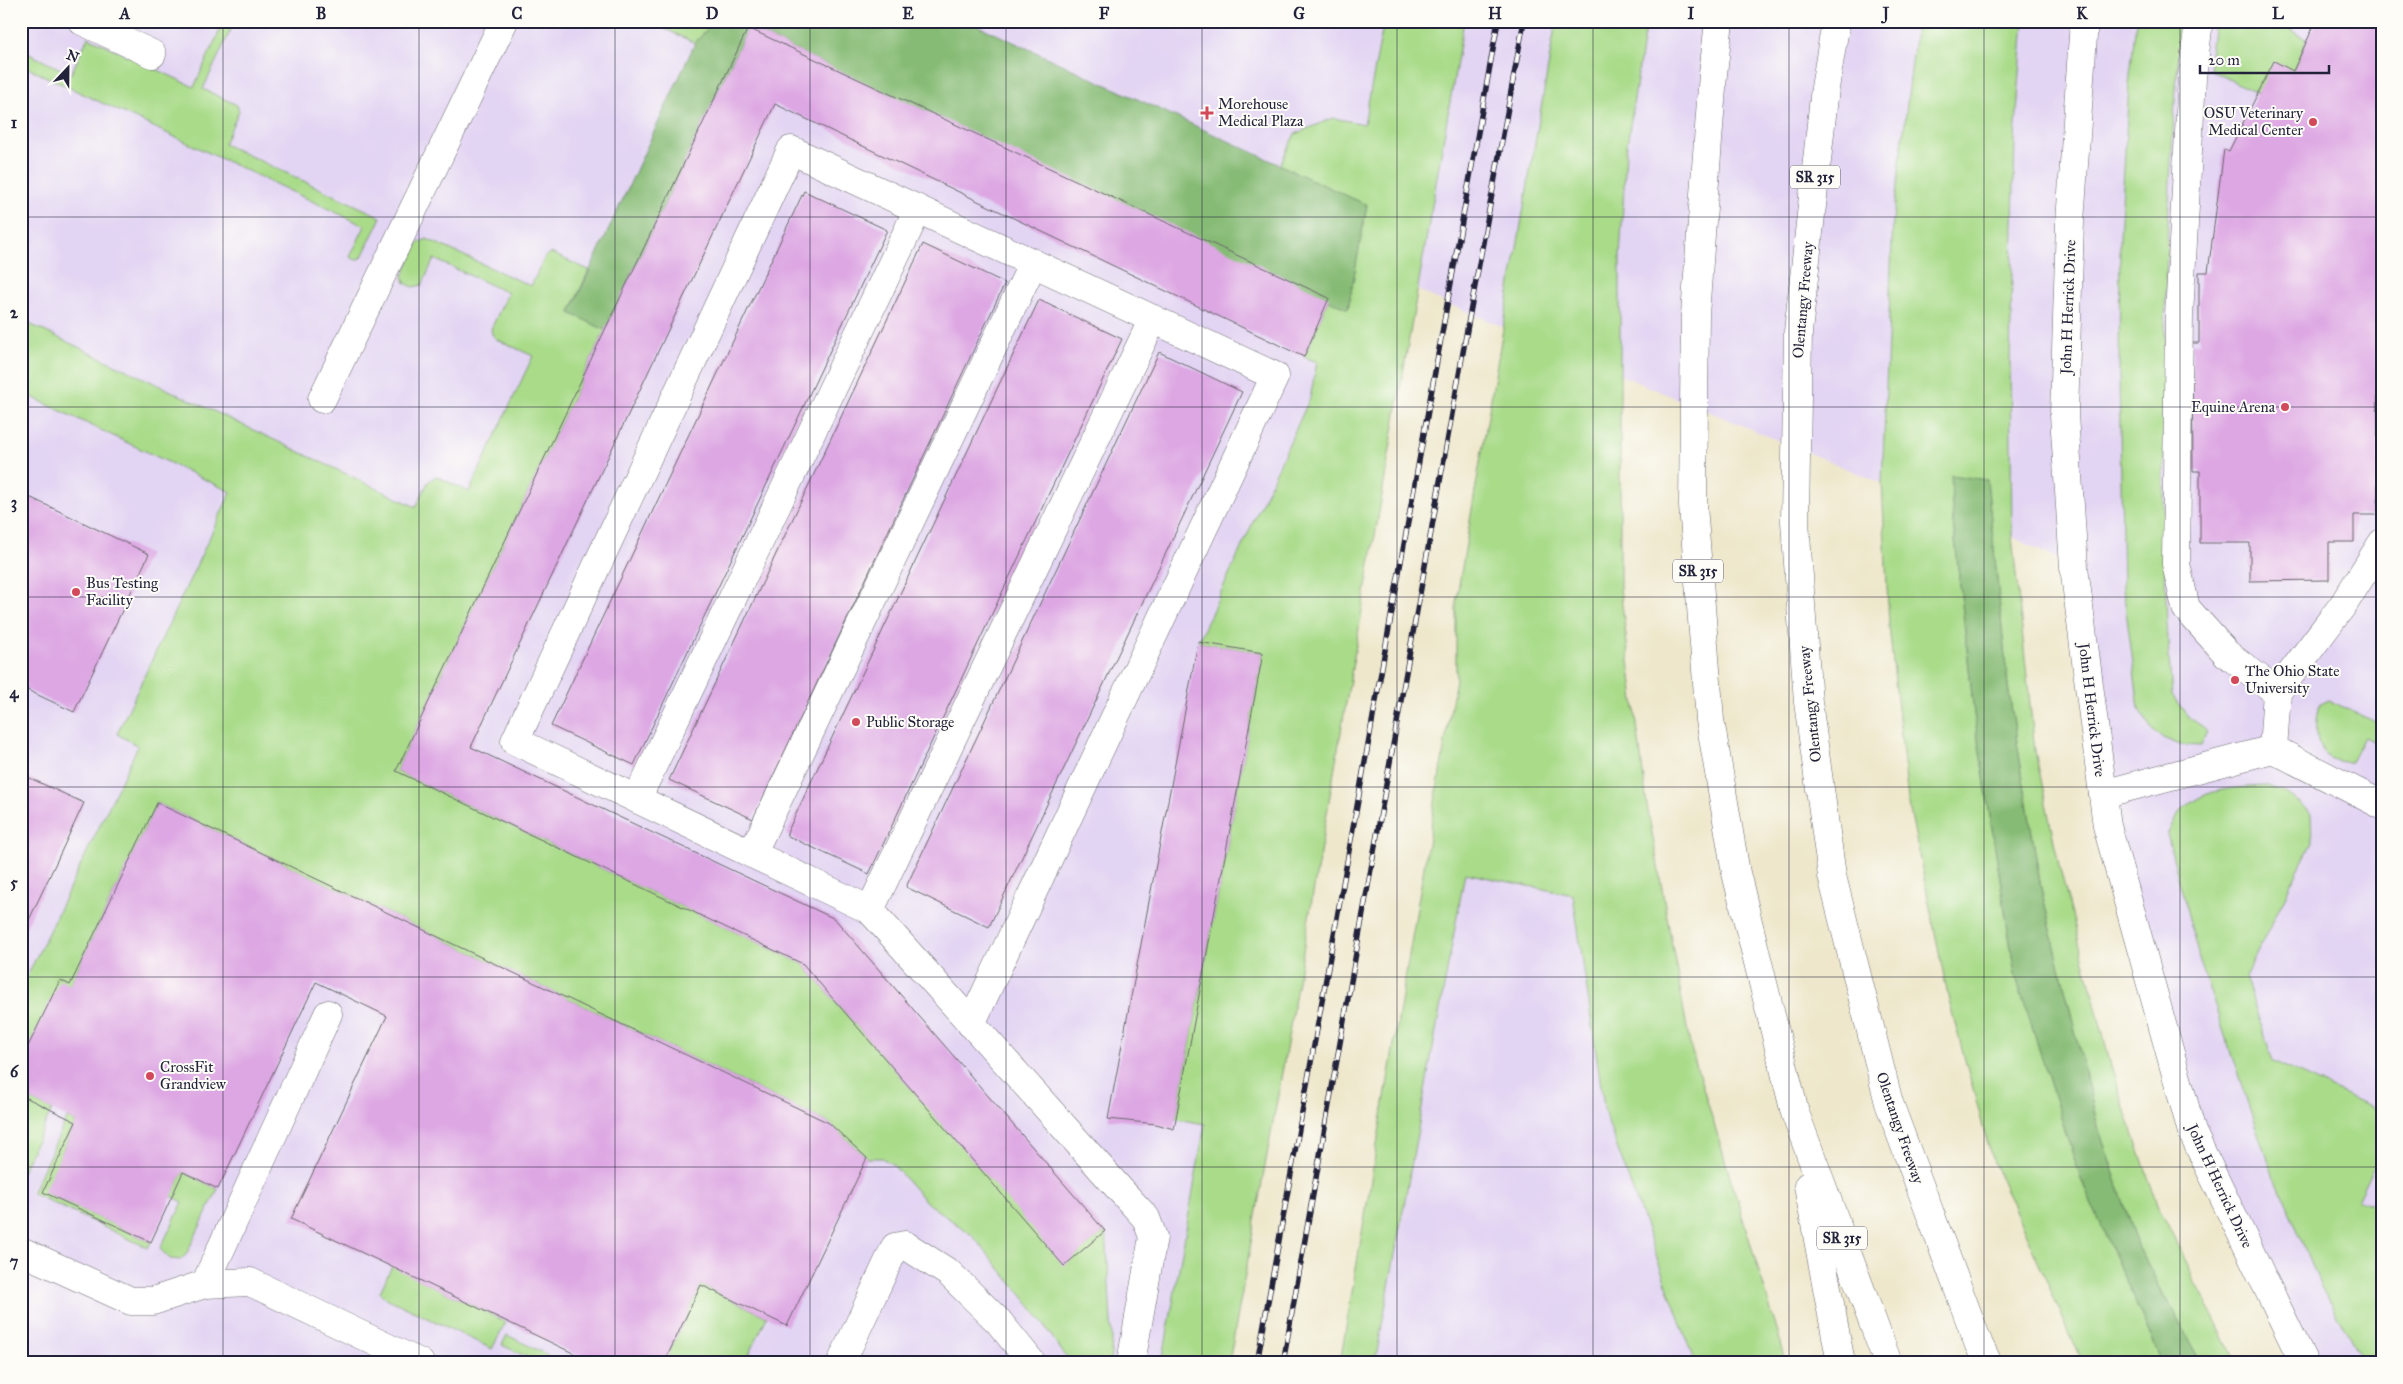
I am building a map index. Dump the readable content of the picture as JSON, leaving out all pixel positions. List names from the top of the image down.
{
  "streets": {
    "main road": ["SR 315", "Olentangy Freeway", "John H Herrick Drive"]
  },
  "places": {
    "health": ["Morehouse Medical Plaza"],
    "other": [
      "OSU Veterinary Medical Center",
      "Equine Arena",
      "Bus Testing Facility",
      "The Ohio State University",
      "Public Storage",
      "CrossFit Grandview"
    ]
  },
  "scale_bar": "20 m",
  "north": "top",
  "grid": {
    "columns": [
      "A",
      "B",
      "C",
      "D",
      "E",
      "F",
      "G",
      "H",
      "I",
      "J",
      "K",
      "L"
    ],
    "rows": [
      "1",
      "2",
      "3",
      "4",
      "5",
      "6",
      "7"
    ]
  }
}
